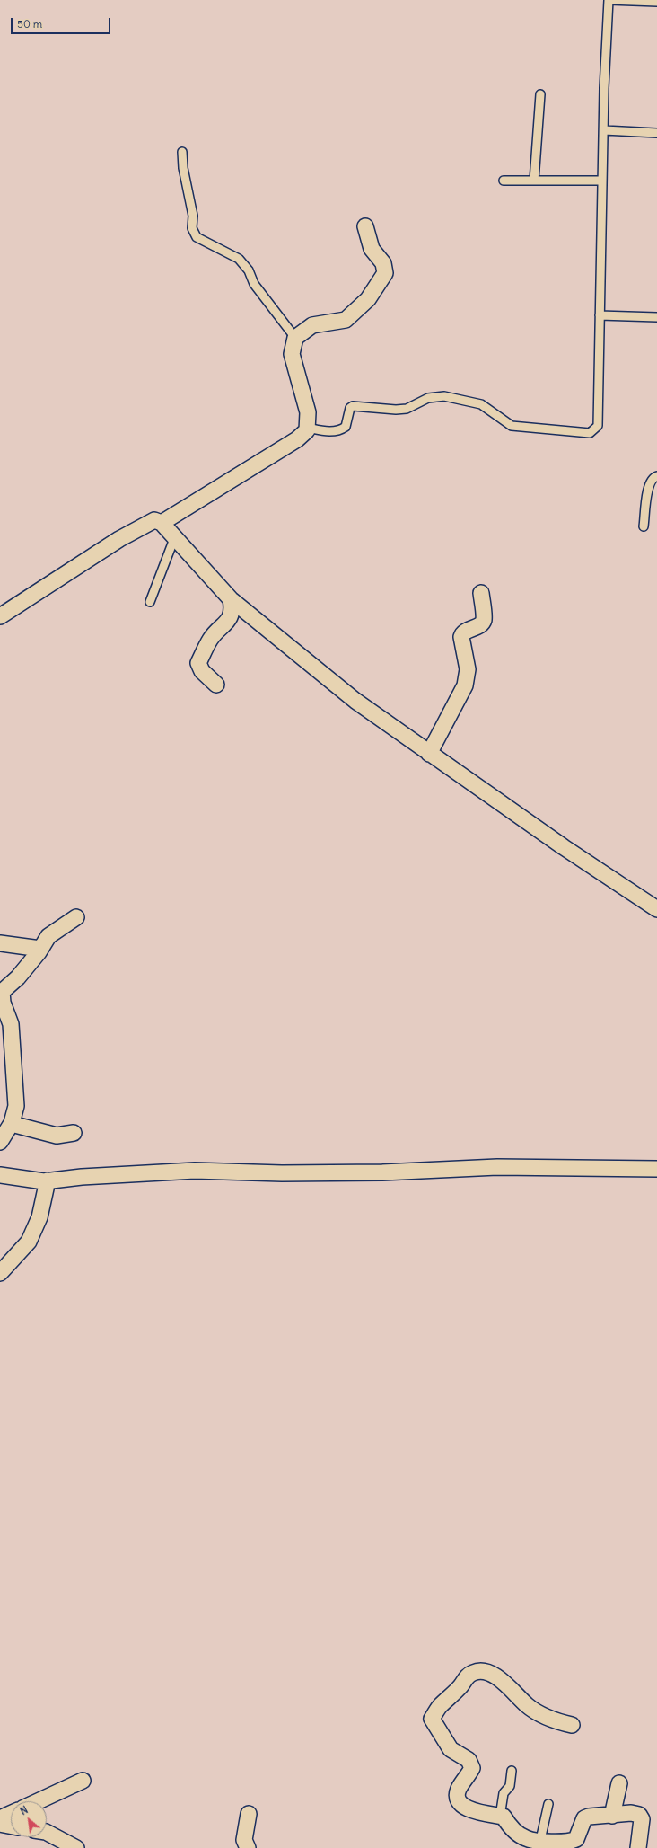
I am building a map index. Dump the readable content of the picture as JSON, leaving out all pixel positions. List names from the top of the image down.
{
  "scale_bar": "50 m",
  "north": "top left"
}
